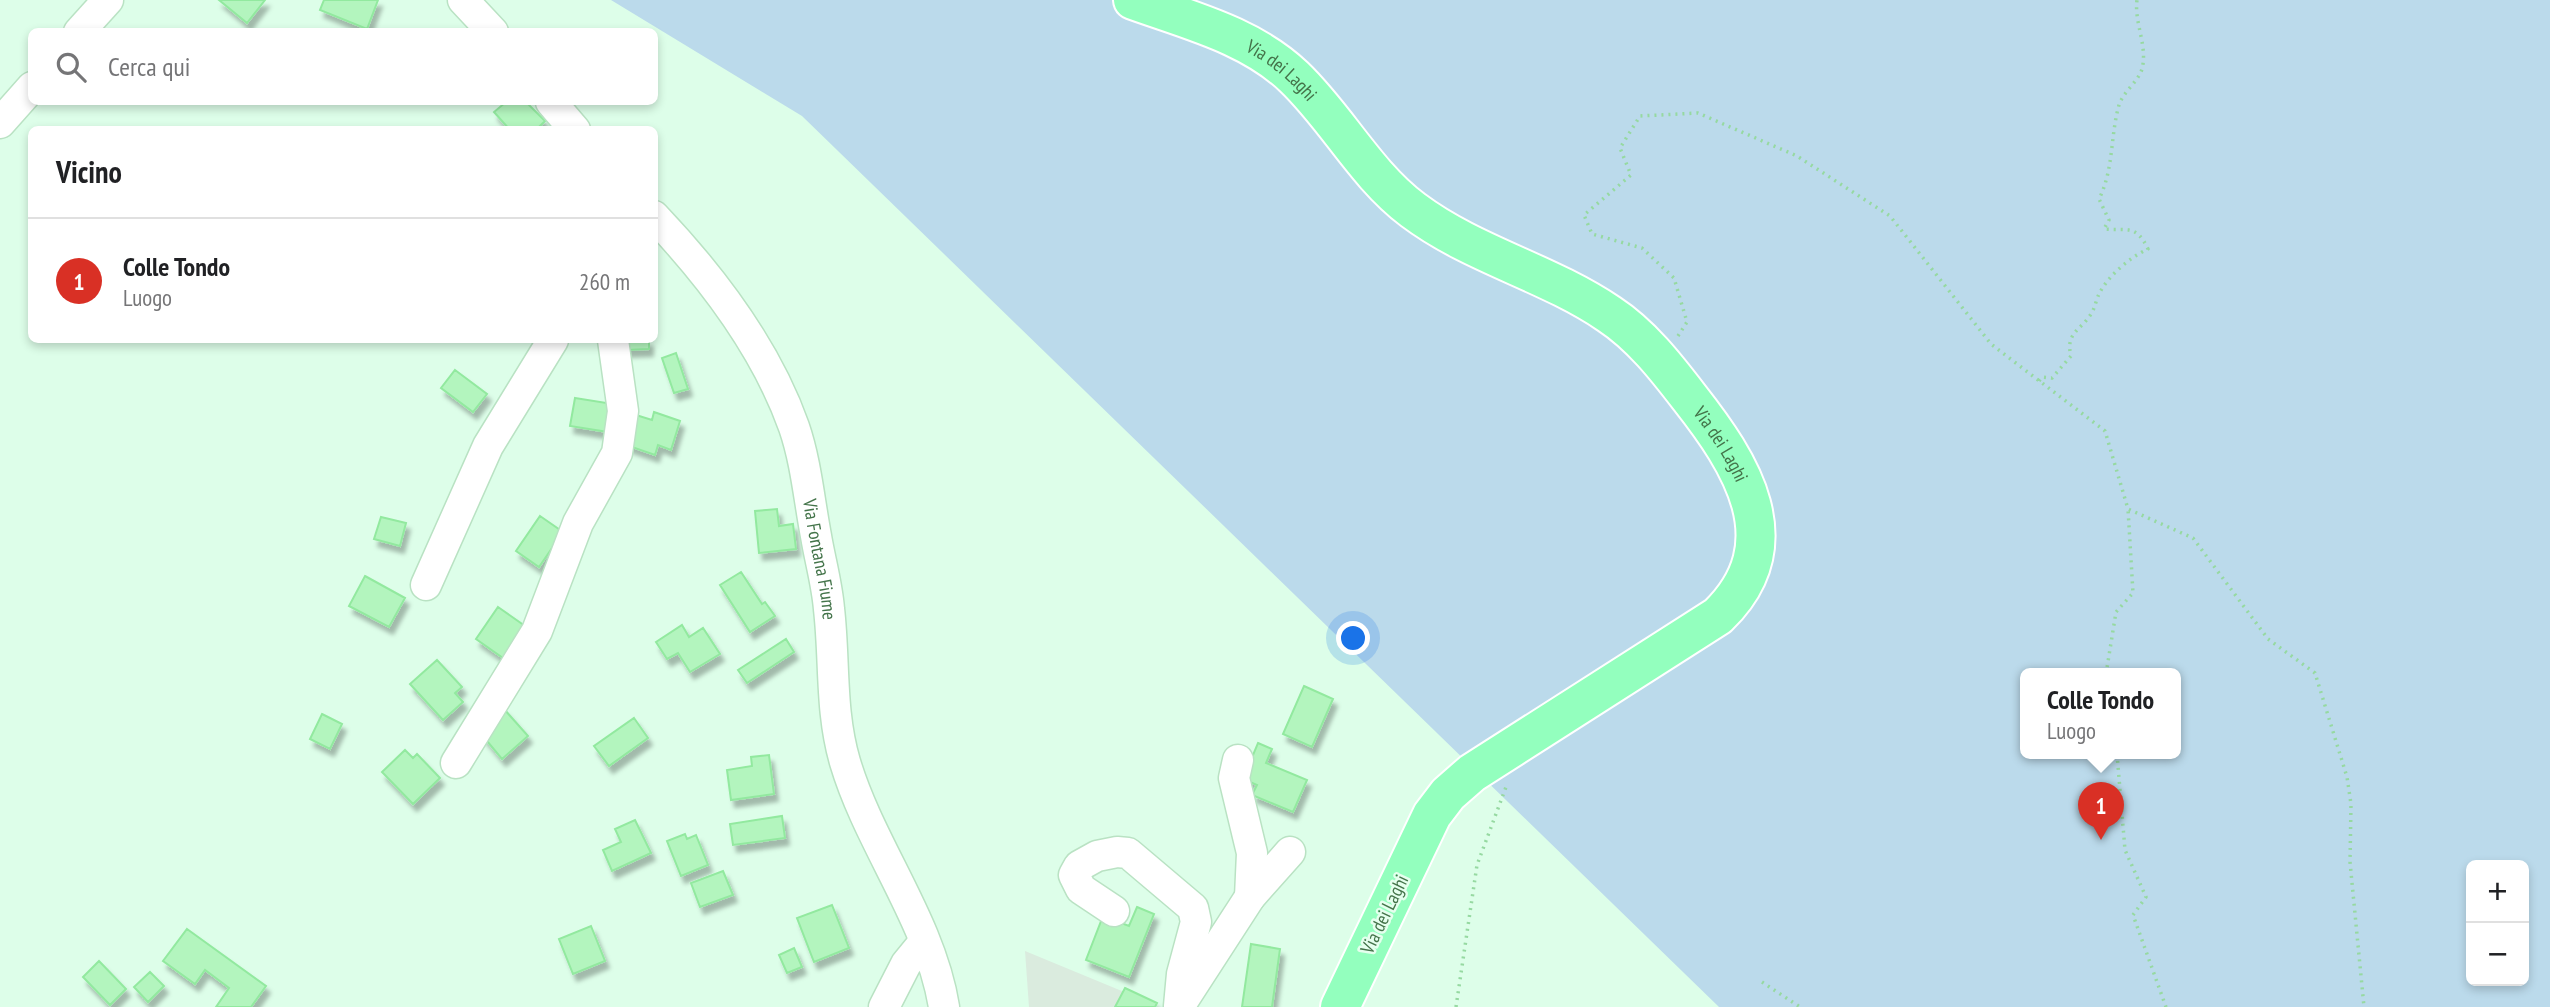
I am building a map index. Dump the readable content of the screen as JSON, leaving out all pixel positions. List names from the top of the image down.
{
  "streets": {
    "main road": ["Via dei Laghi"],
    "street": ["Via Fontana Fiume"]
  },
  "page": {
    "search": "Cerca qui",
    "heading": "Vicino",
    "list": [
      {
        "mark": "1",
        "name": "Colle Tondo",
        "note": "Luogo",
        "value": "260 m"
      }
    ],
    "popup": ["Colle Tondo", "Luogo"],
    "pins": "1",
    "map_buttons": ["+", "−"]
  }
}
